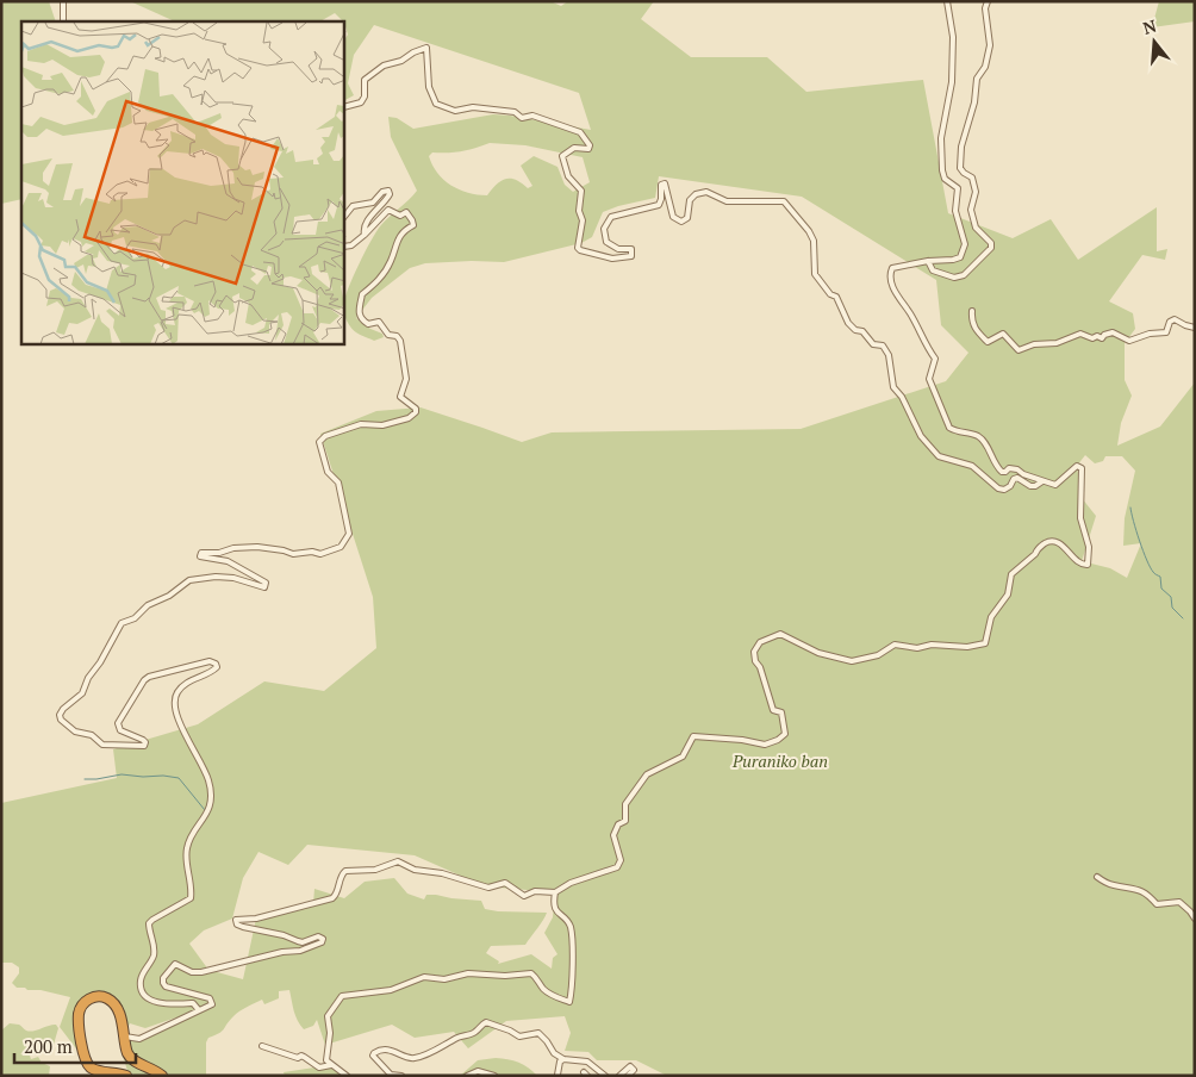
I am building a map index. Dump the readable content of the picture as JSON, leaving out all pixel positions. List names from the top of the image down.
{
  "parks": ["Puraniko ban"],
  "scale_bar": "200 m",
  "north": "top"
}
